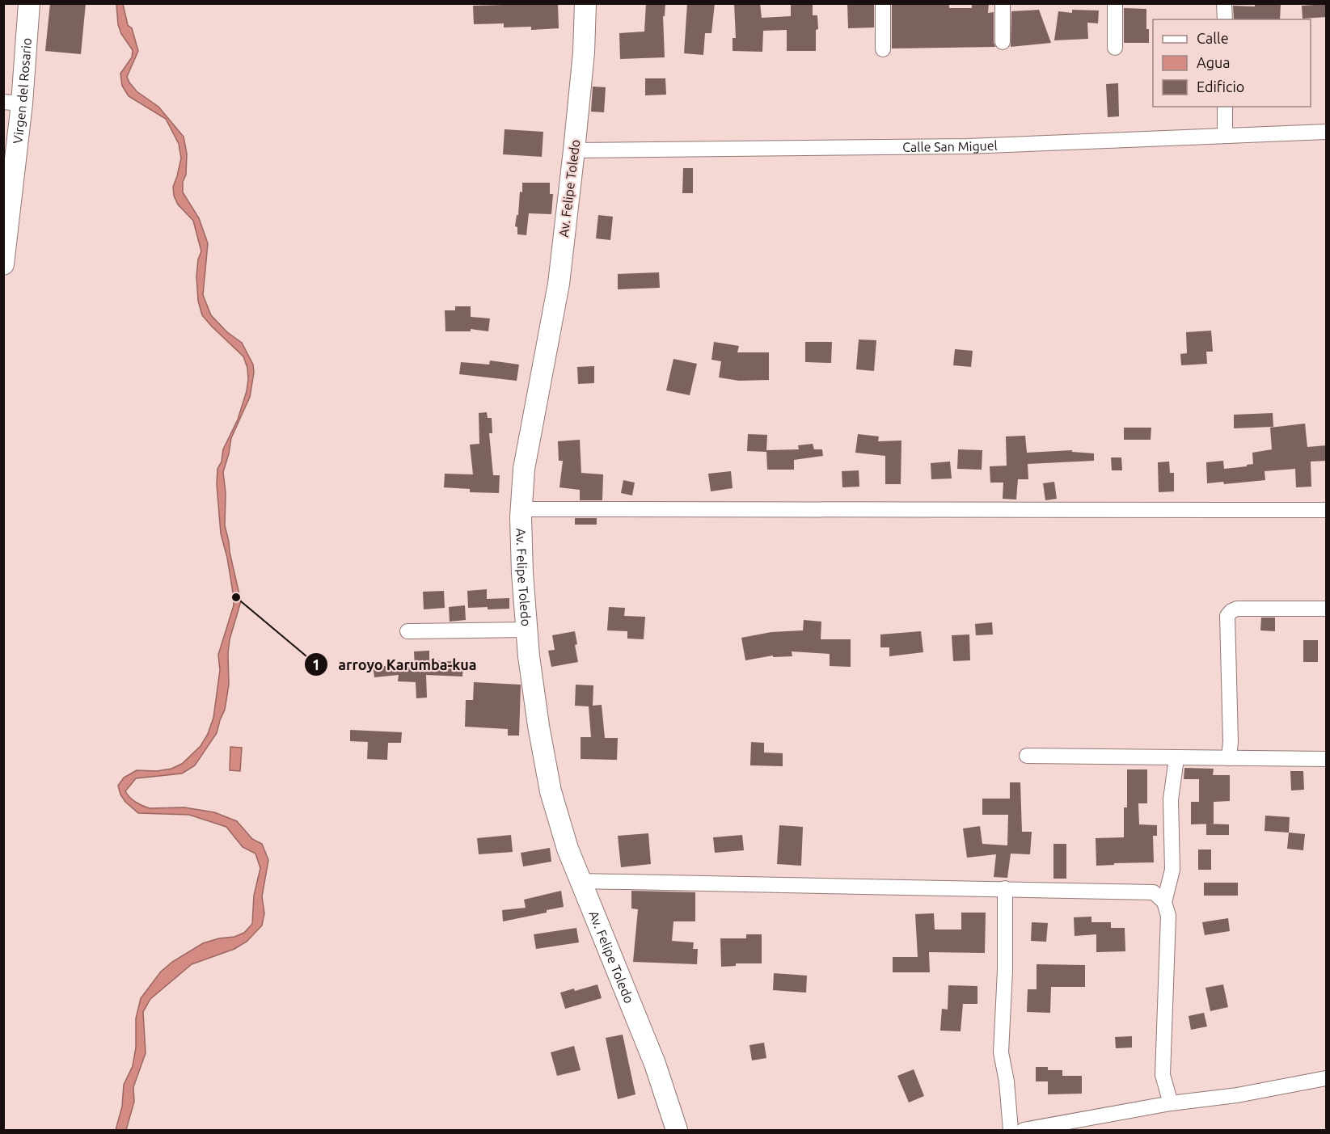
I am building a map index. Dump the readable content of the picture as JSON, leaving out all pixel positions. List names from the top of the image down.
{
  "streets": {
    "main road": ["Virgen del Rosario", "Av. Felipe Toledo"],
    "street": ["Calle San Miguel"]
  },
  "crossings": [
    ["Calle San Miguel", "Av. Felipe Toledo"]
  ],
  "places": ["arroyo Karumba-kua"],
  "legend": ["Calle", "Agua", "Edificio"]
}
